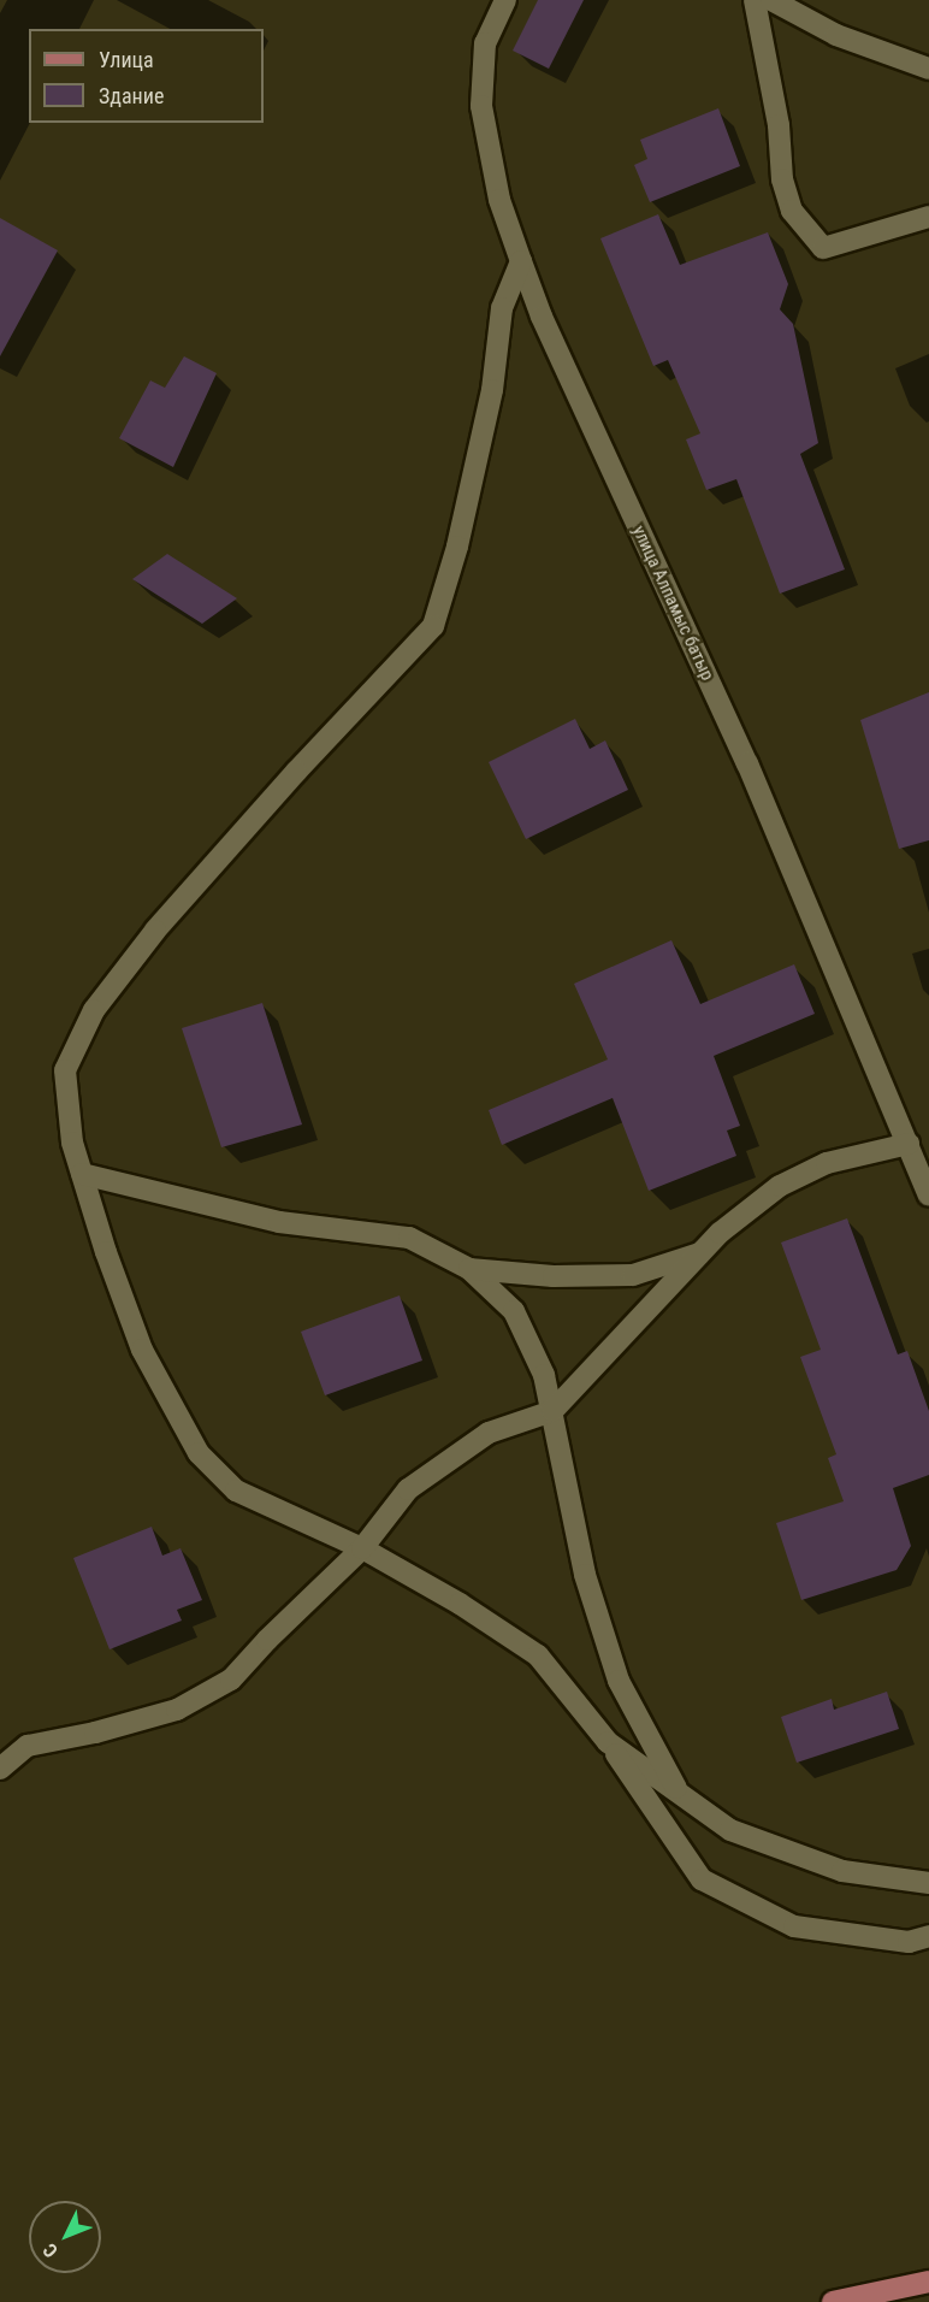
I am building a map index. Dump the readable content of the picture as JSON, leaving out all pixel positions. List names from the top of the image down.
{
  "streets": {
    "street": ["улица Алпамыс батыр"]
  },
  "legend": ["Улица", "Здание"],
  "north": "bottom left"
}
